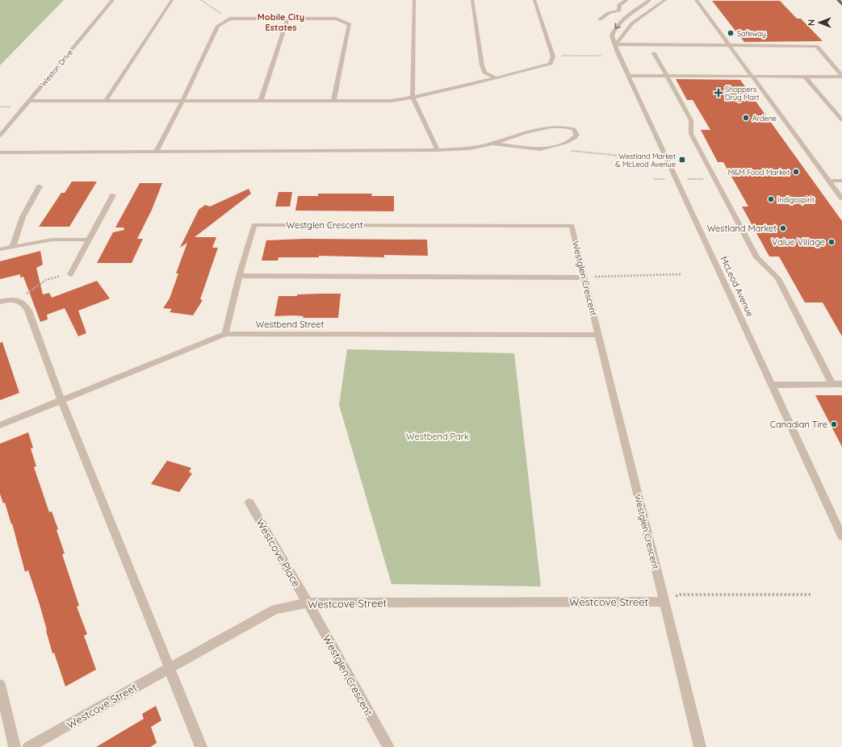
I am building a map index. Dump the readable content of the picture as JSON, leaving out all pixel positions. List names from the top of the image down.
{
  "streets": {
    "street": [
      "Weston Drive",
      "Westglen Crescent",
      "McLeod Avenue",
      "Westbend Street",
      "Westcove Place",
      "Westcove Street"
    ]
  },
  "crossings": [
    ["Westglen Crescent", "Westbend Street"],
    ["Westglen Crescent", "Westcove Place"],
    ["Westglen Crescent", "Westcove Street"],
    ["Westcove Place", "Westcove Street"]
  ],
  "districts": ["Mobile City Estates"],
  "parks": ["Westbend Park"],
  "places": {
    "other": [
      "Safeway",
      "Ardene",
      "M&M Food Market",
      "Indigospirit",
      "Westland Market",
      "Value Village",
      "Canadian Tire"
    ],
    "health": ["Shoppers Drug Mart"],
    "transit": ["Westland Market & McLeod Avenue"]
  },
  "north": "left"
}
